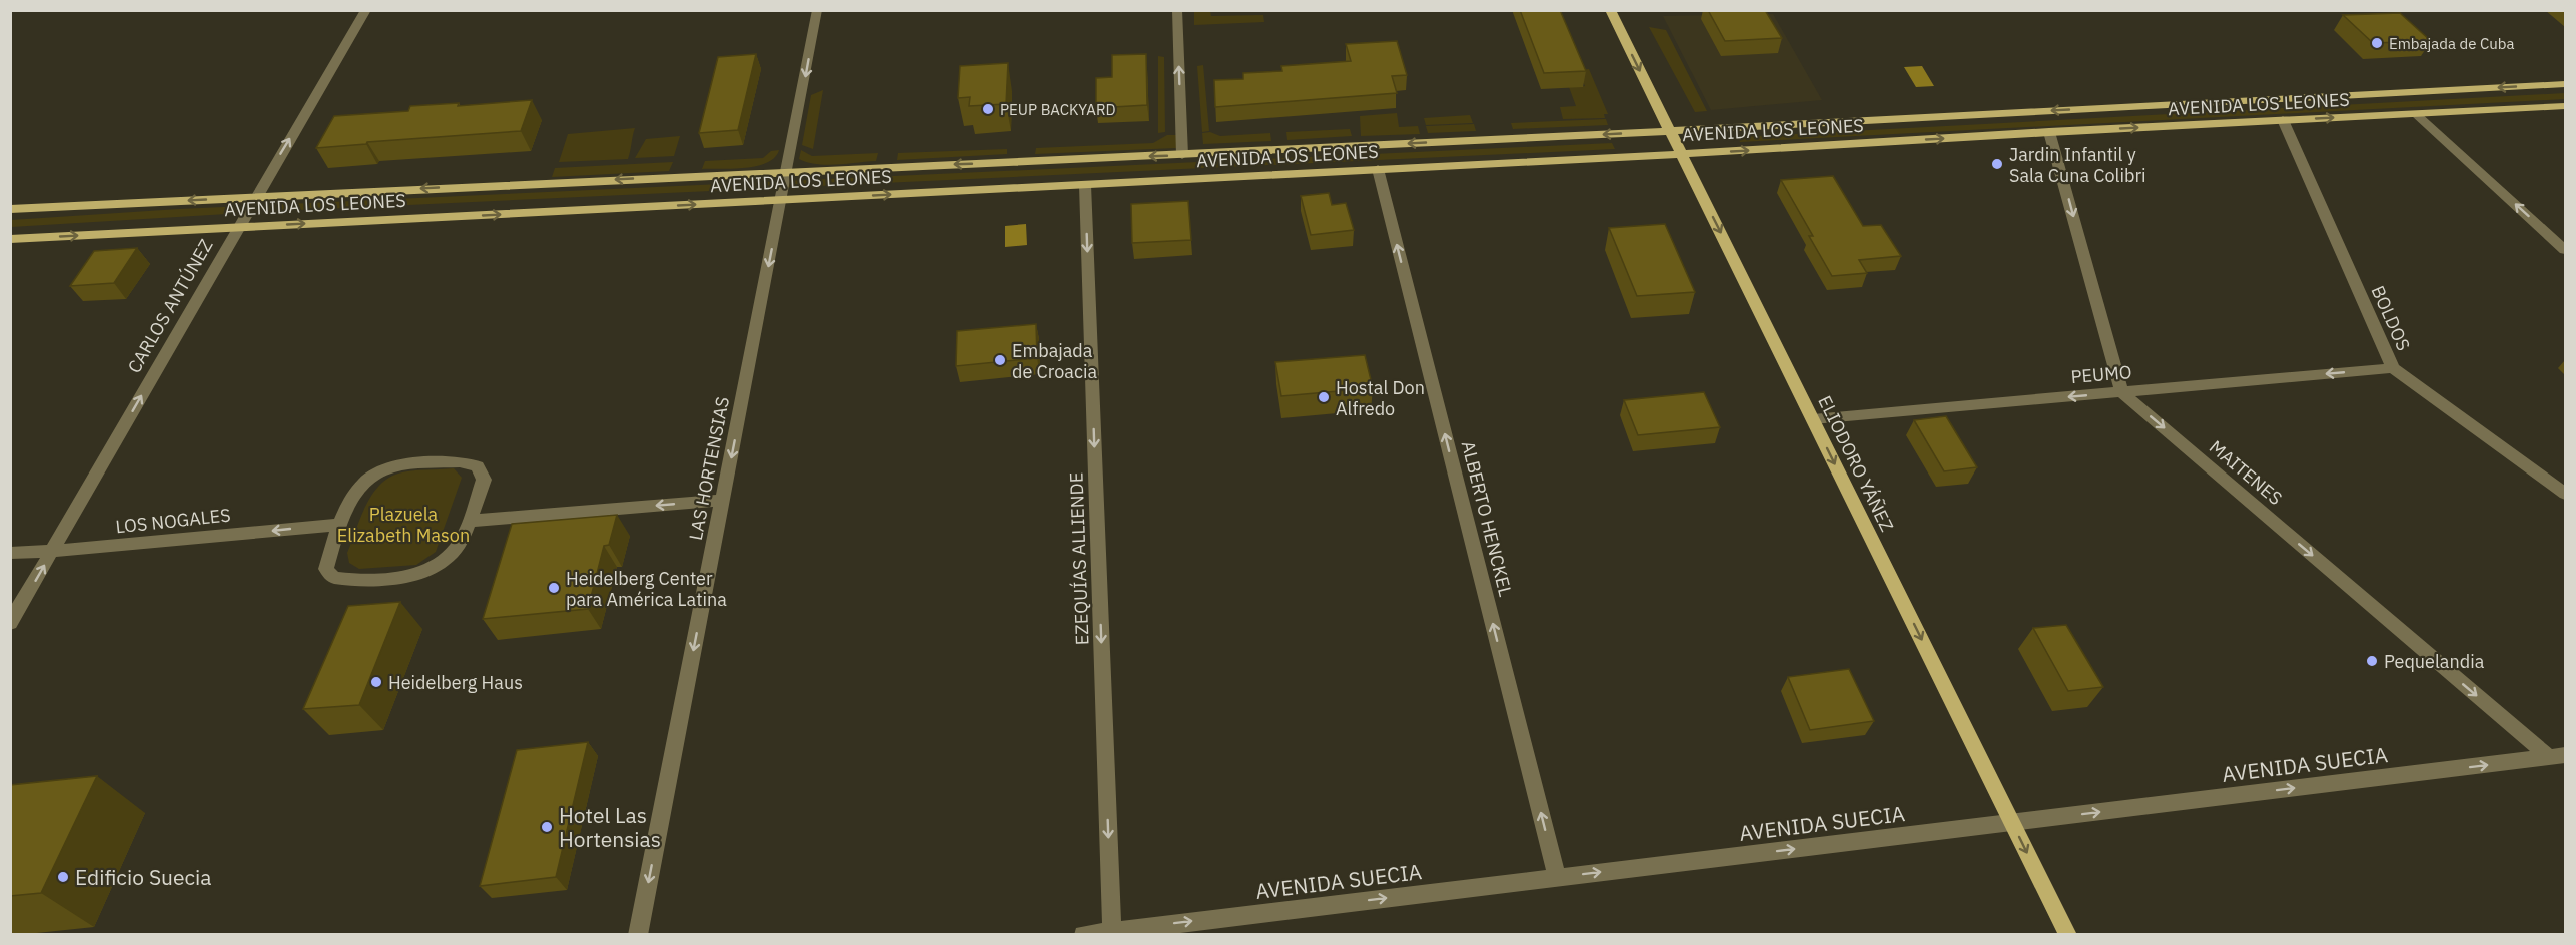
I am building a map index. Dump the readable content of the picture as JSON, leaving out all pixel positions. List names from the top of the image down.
{
  "streets": {
    "main road": ["AVENIDA LOS LEONES", "ELIODORO YÁÑEZ"],
    "street": [
      "CARLOS ANTÚNEZ",
      "BOLDOS",
      "PEUMO",
      "LAS HORTENSIAS",
      "MAITENES",
      "ALBERTO HENCKEL",
      "LOS NOGALES",
      "EZEQUÍAS ALLIENDE",
      "AVENIDA SUECIA"
    ]
  },
  "crossings": [
    ["AVENIDA LOS LEONES", "CARLOS ANTÚNEZ"],
    ["AVENIDA LOS LEONES", "BOLDOS"],
    ["AVENIDA LOS LEONES", "ELIODORO YÁÑEZ"],
    ["AVENIDA LOS LEONES", "LAS HORTENSIAS"],
    ["AVENIDA LOS LEONES", "ALBERTO HENCKEL"],
    ["AVENIDA LOS LEONES", "EZEQUÍAS ALLIENDE"],
    ["CARLOS ANTÚNEZ", "LOS NOGALES"],
    ["BOLDOS", "PEUMO"],
    ["PEUMO", "ELIODORO YÁÑEZ"],
    ["PEUMO", "MAITENES"],
    ["ELIODORO YÁÑEZ", "AVENIDA SUECIA"],
    ["MAITENES", "AVENIDA SUECIA"],
    ["ALBERTO HENCKEL", "AVENIDA SUECIA"],
    ["EZEQUÍAS ALLIENDE", "AVENIDA SUECIA"]
  ],
  "one_way": [
    "CARLOS ANTÚNEZ",
    "PEUMO",
    "ELIODORO YÁÑEZ",
    "LAS HORTENSIAS",
    "MAITENES",
    "ALBERTO HENCKEL",
    "LOS NOGALES",
    "EZEQUÍAS ALLIENDE",
    "AVENIDA SUECIA"
  ],
  "parks": ["Plazuela Elizabeth Mason"],
  "places": [
    "Embajada de Cuba",
    "PEUP BACKYARD",
    "Jardin Infantil y Sala Cuna Colibri",
    "Embajada de Croacia",
    "Hostal Don Alfredo",
    "Heidelberg Center para América Latina",
    "Pequelandia",
    "Heidelberg Haus",
    "Hotel Las Hortensias",
    "Edificio Suecia"
  ]
}
